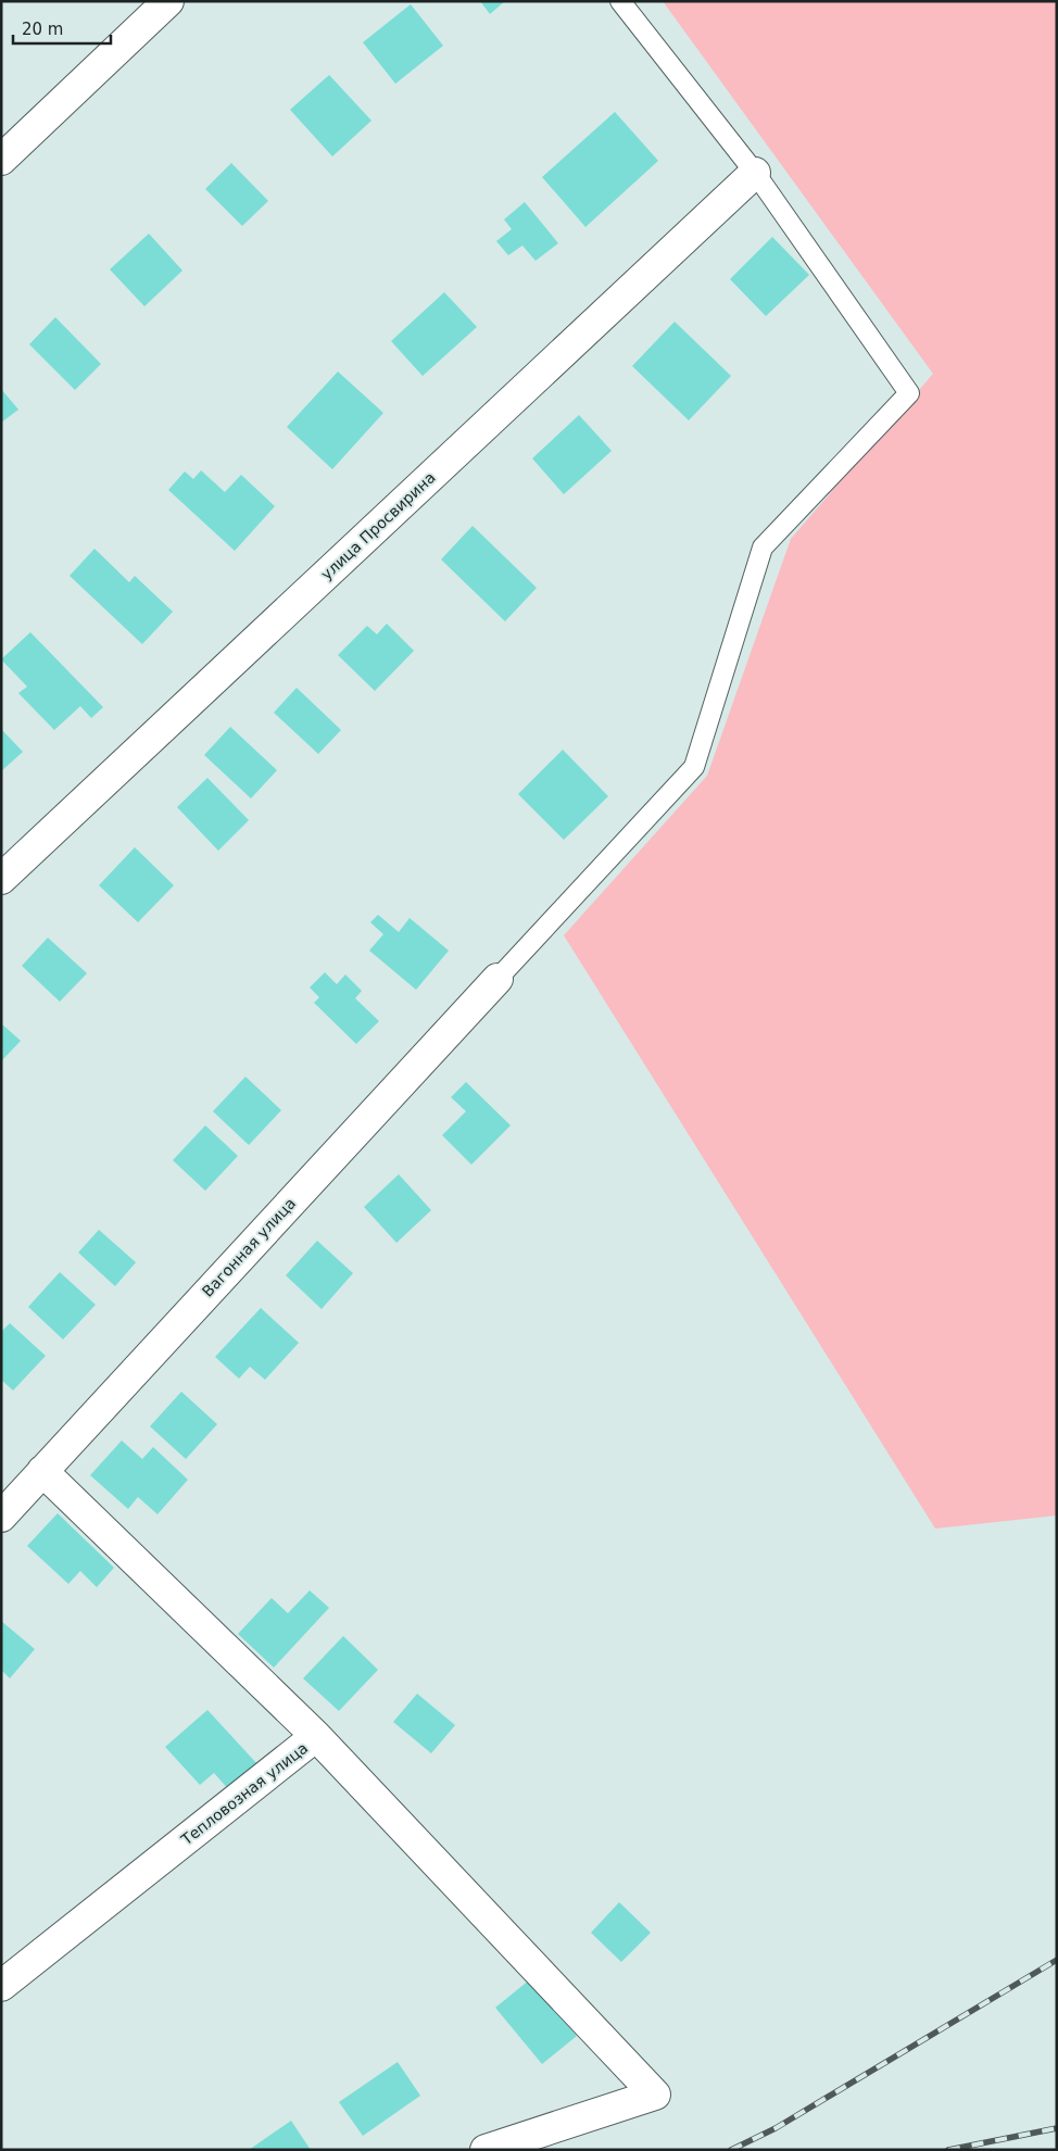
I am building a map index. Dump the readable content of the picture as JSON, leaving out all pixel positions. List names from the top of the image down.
{
  "streets": {
    "street": ["улица Просвирина", "Вагонная улица", "Тепловозная улица"]
  },
  "crossings": [
    ["Вагонная улица", "Тепловозная улица"]
  ],
  "scale_bar": "20 m"
}
